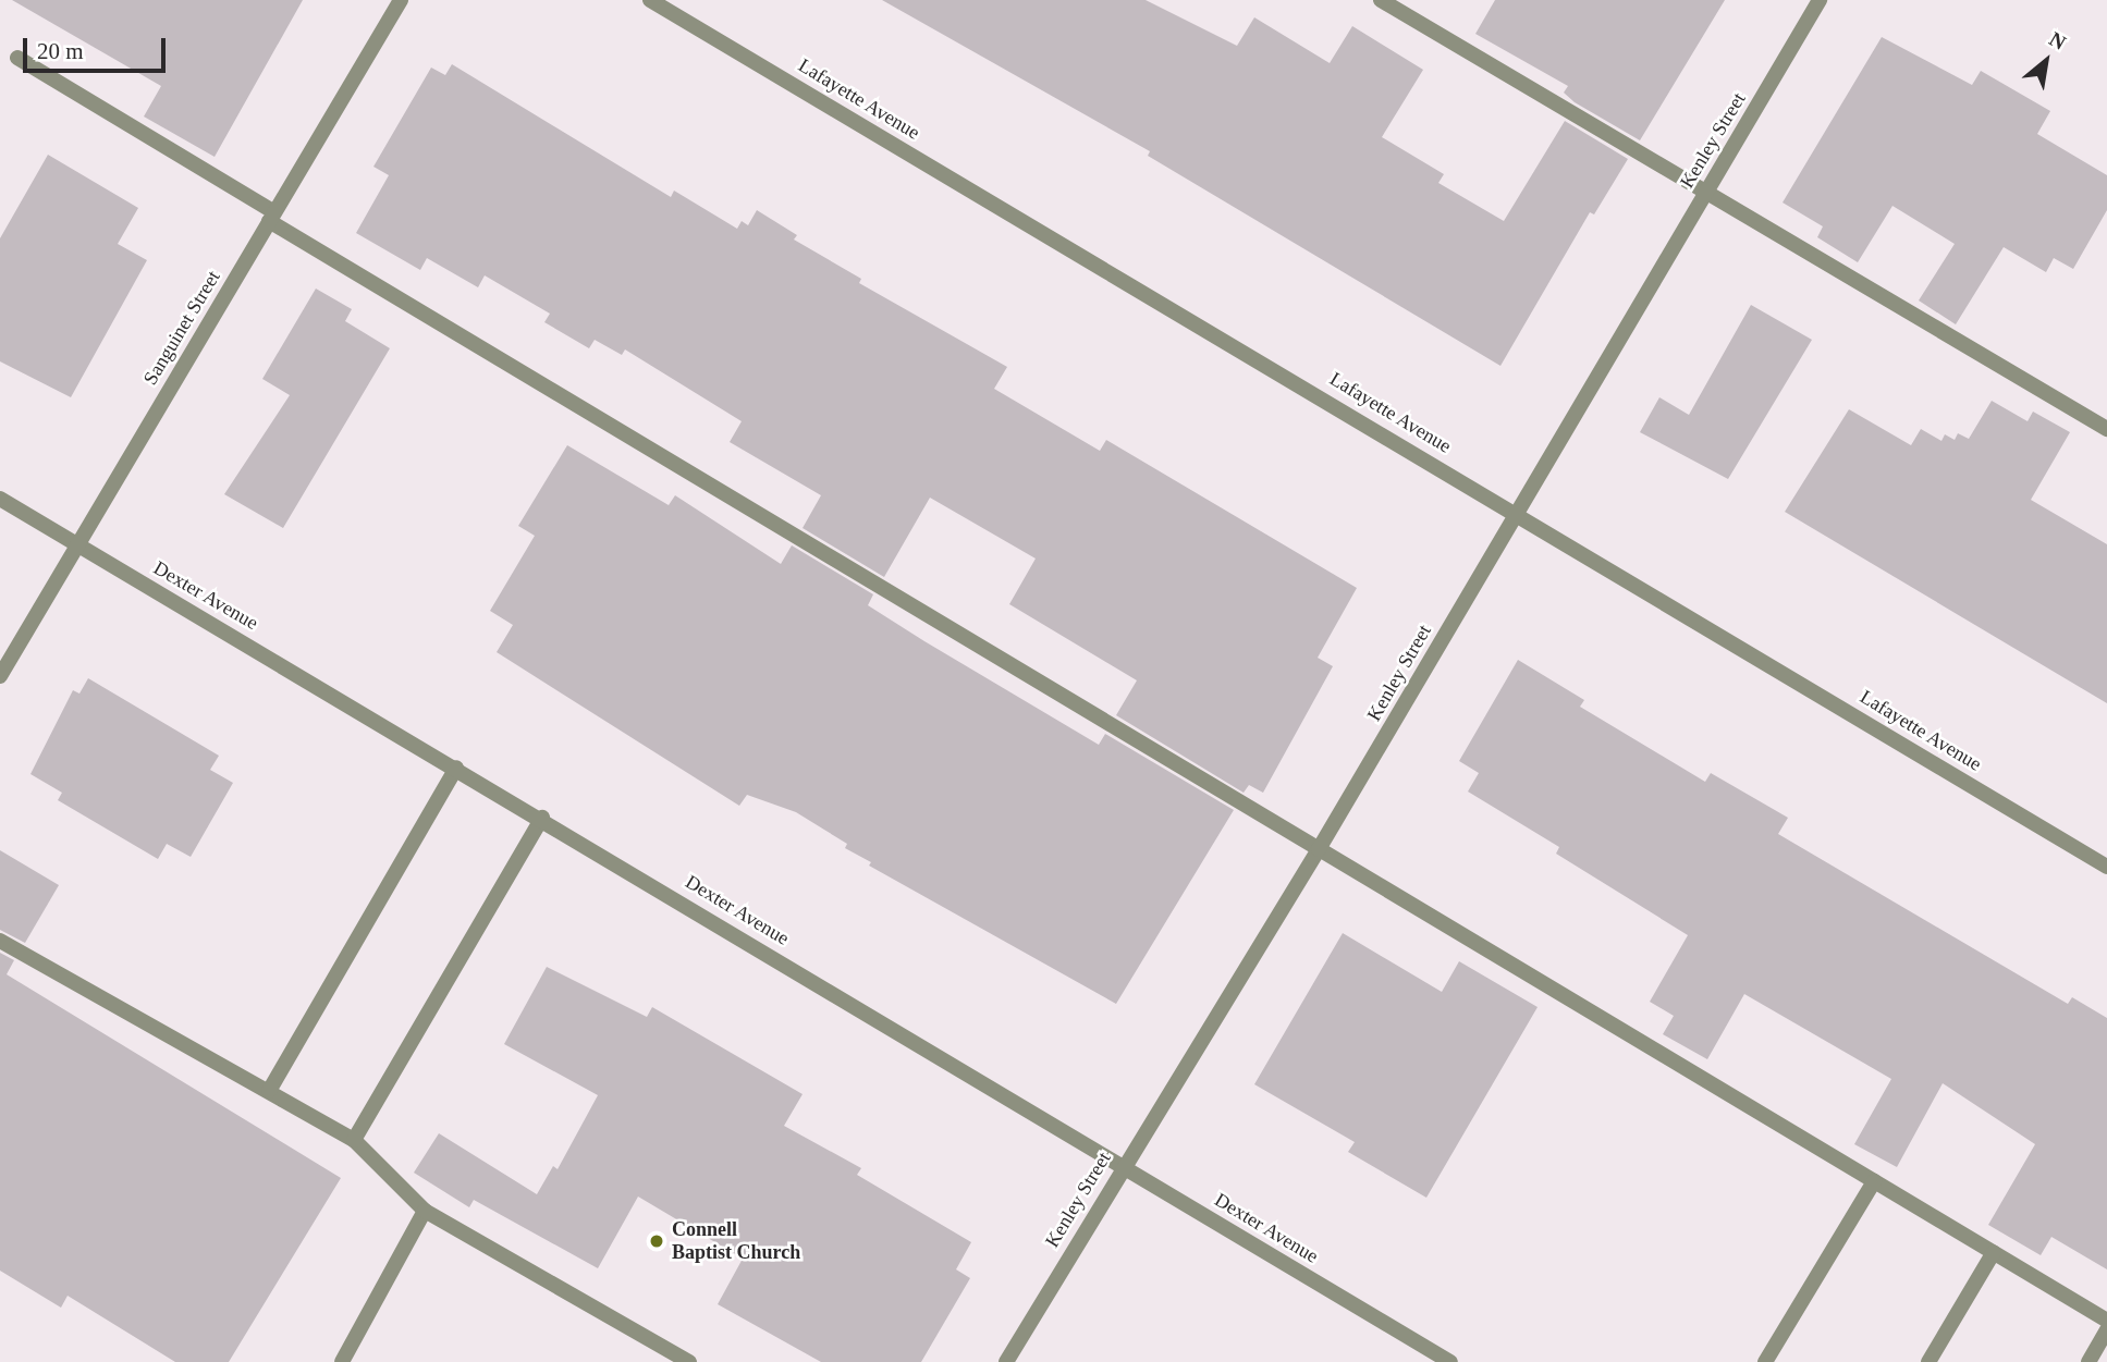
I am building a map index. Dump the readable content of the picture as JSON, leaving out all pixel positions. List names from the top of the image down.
{
  "streets": {
    "street": [
      "Lafayette Avenue",
      "Kenley Street",
      "Sanguinet Street",
      "Dexter Avenue"
    ]
  },
  "crossings": [
    ["Lafayette Avenue", "Kenley Street"],
    ["Kenley Street", "Dexter Avenue"],
    ["Sanguinet Street", "Dexter Avenue"]
  ],
  "places": ["Connell Baptist Church"],
  "scale_bar": "20 m",
  "north": "top right"
}
